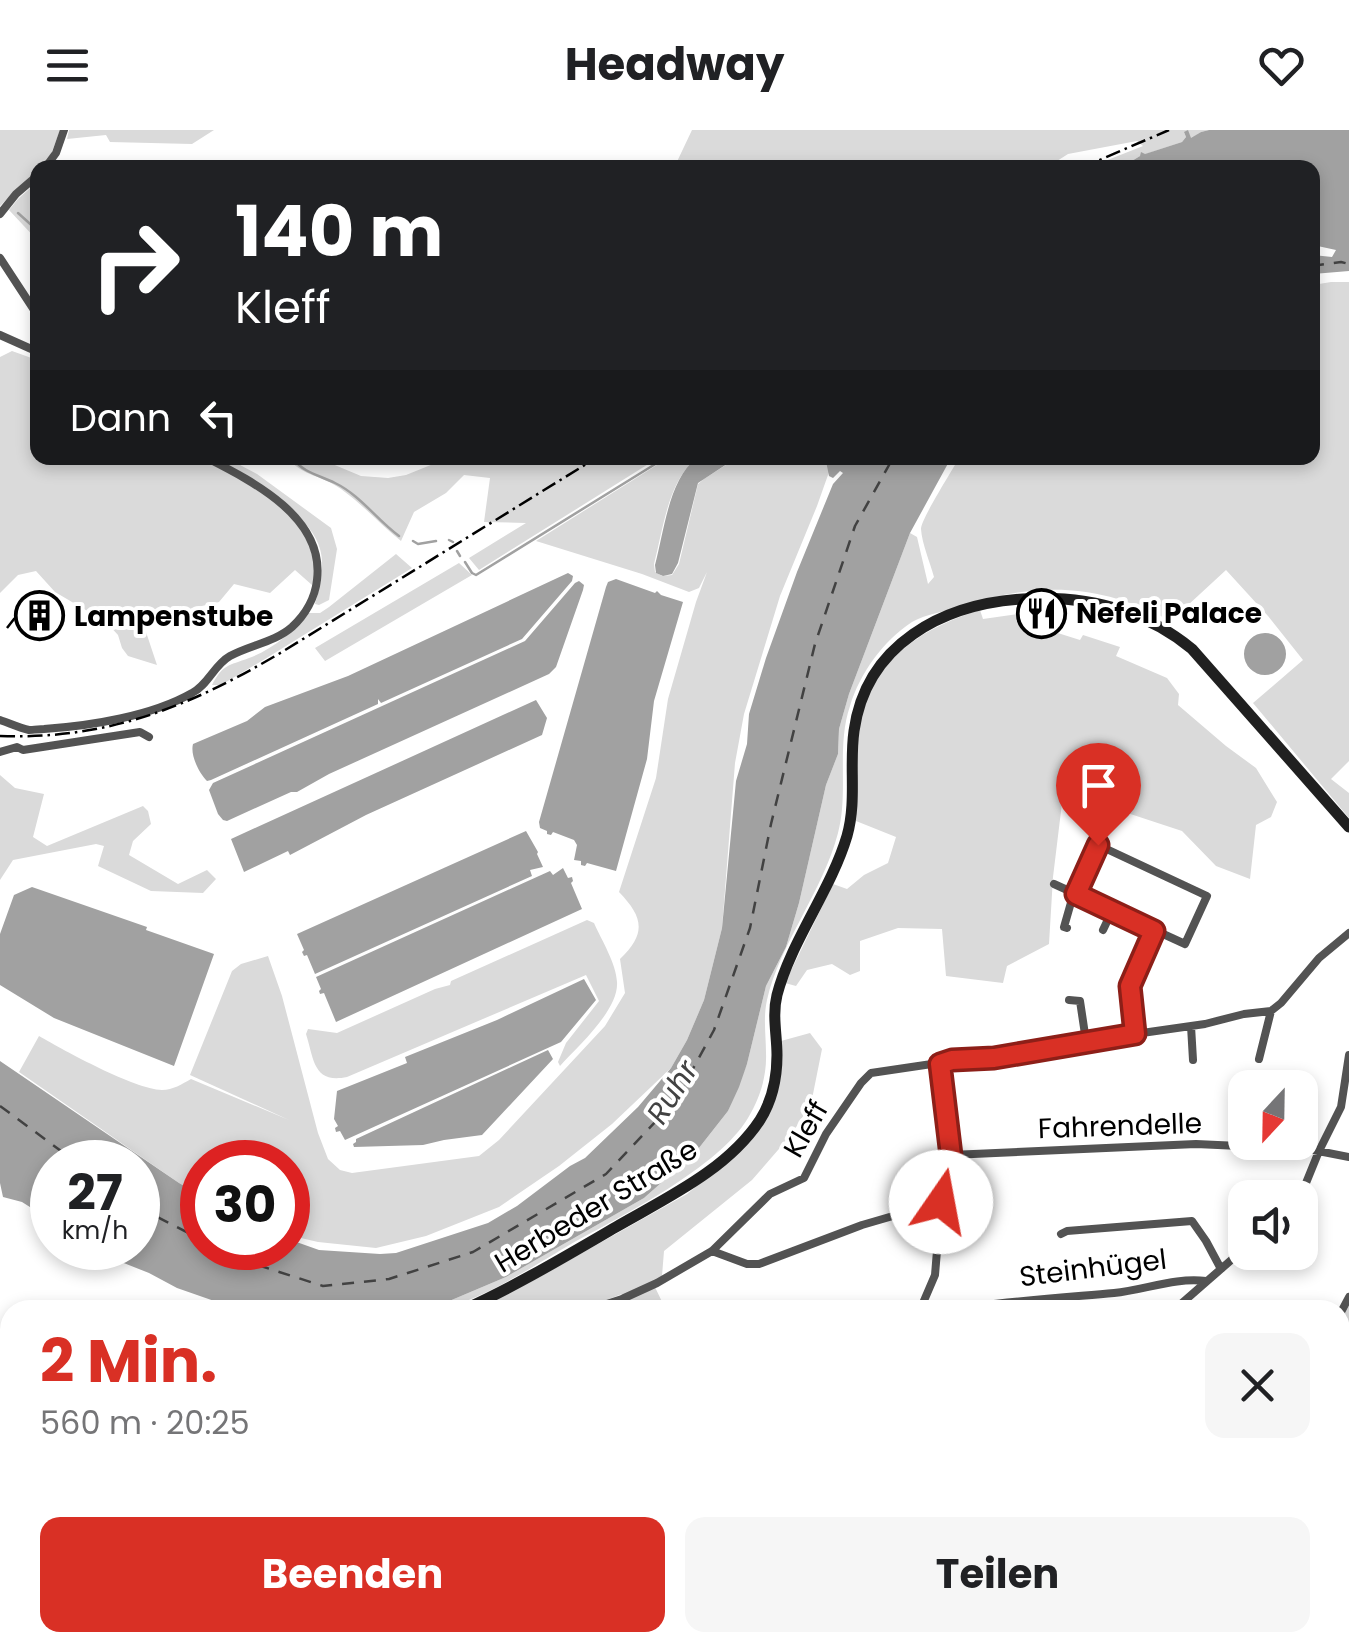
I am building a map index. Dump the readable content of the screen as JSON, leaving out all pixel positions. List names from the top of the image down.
{
  "streets": {
    "main road": ["Herbeder Straße"],
    "street": ["Fahrendelle", "Kleff", "Steinhügel"]
  },
  "water": ["Ruhr"],
  "places": {
    "restaurant": ["Nefeli Palace"],
    "building": ["Lampenstube"]
  },
  "north": "bottom",
  "page": {
    "header": "Headway",
    "turn": ["140 m", "Kleff"],
    "then": "Dann",
    "speed": "27 km/h",
    "limit": "30",
    "heading": ["2 Min.", "560 m · 20:25"],
    "buttons": ["Beenden", "Teilen"]
  }
}
